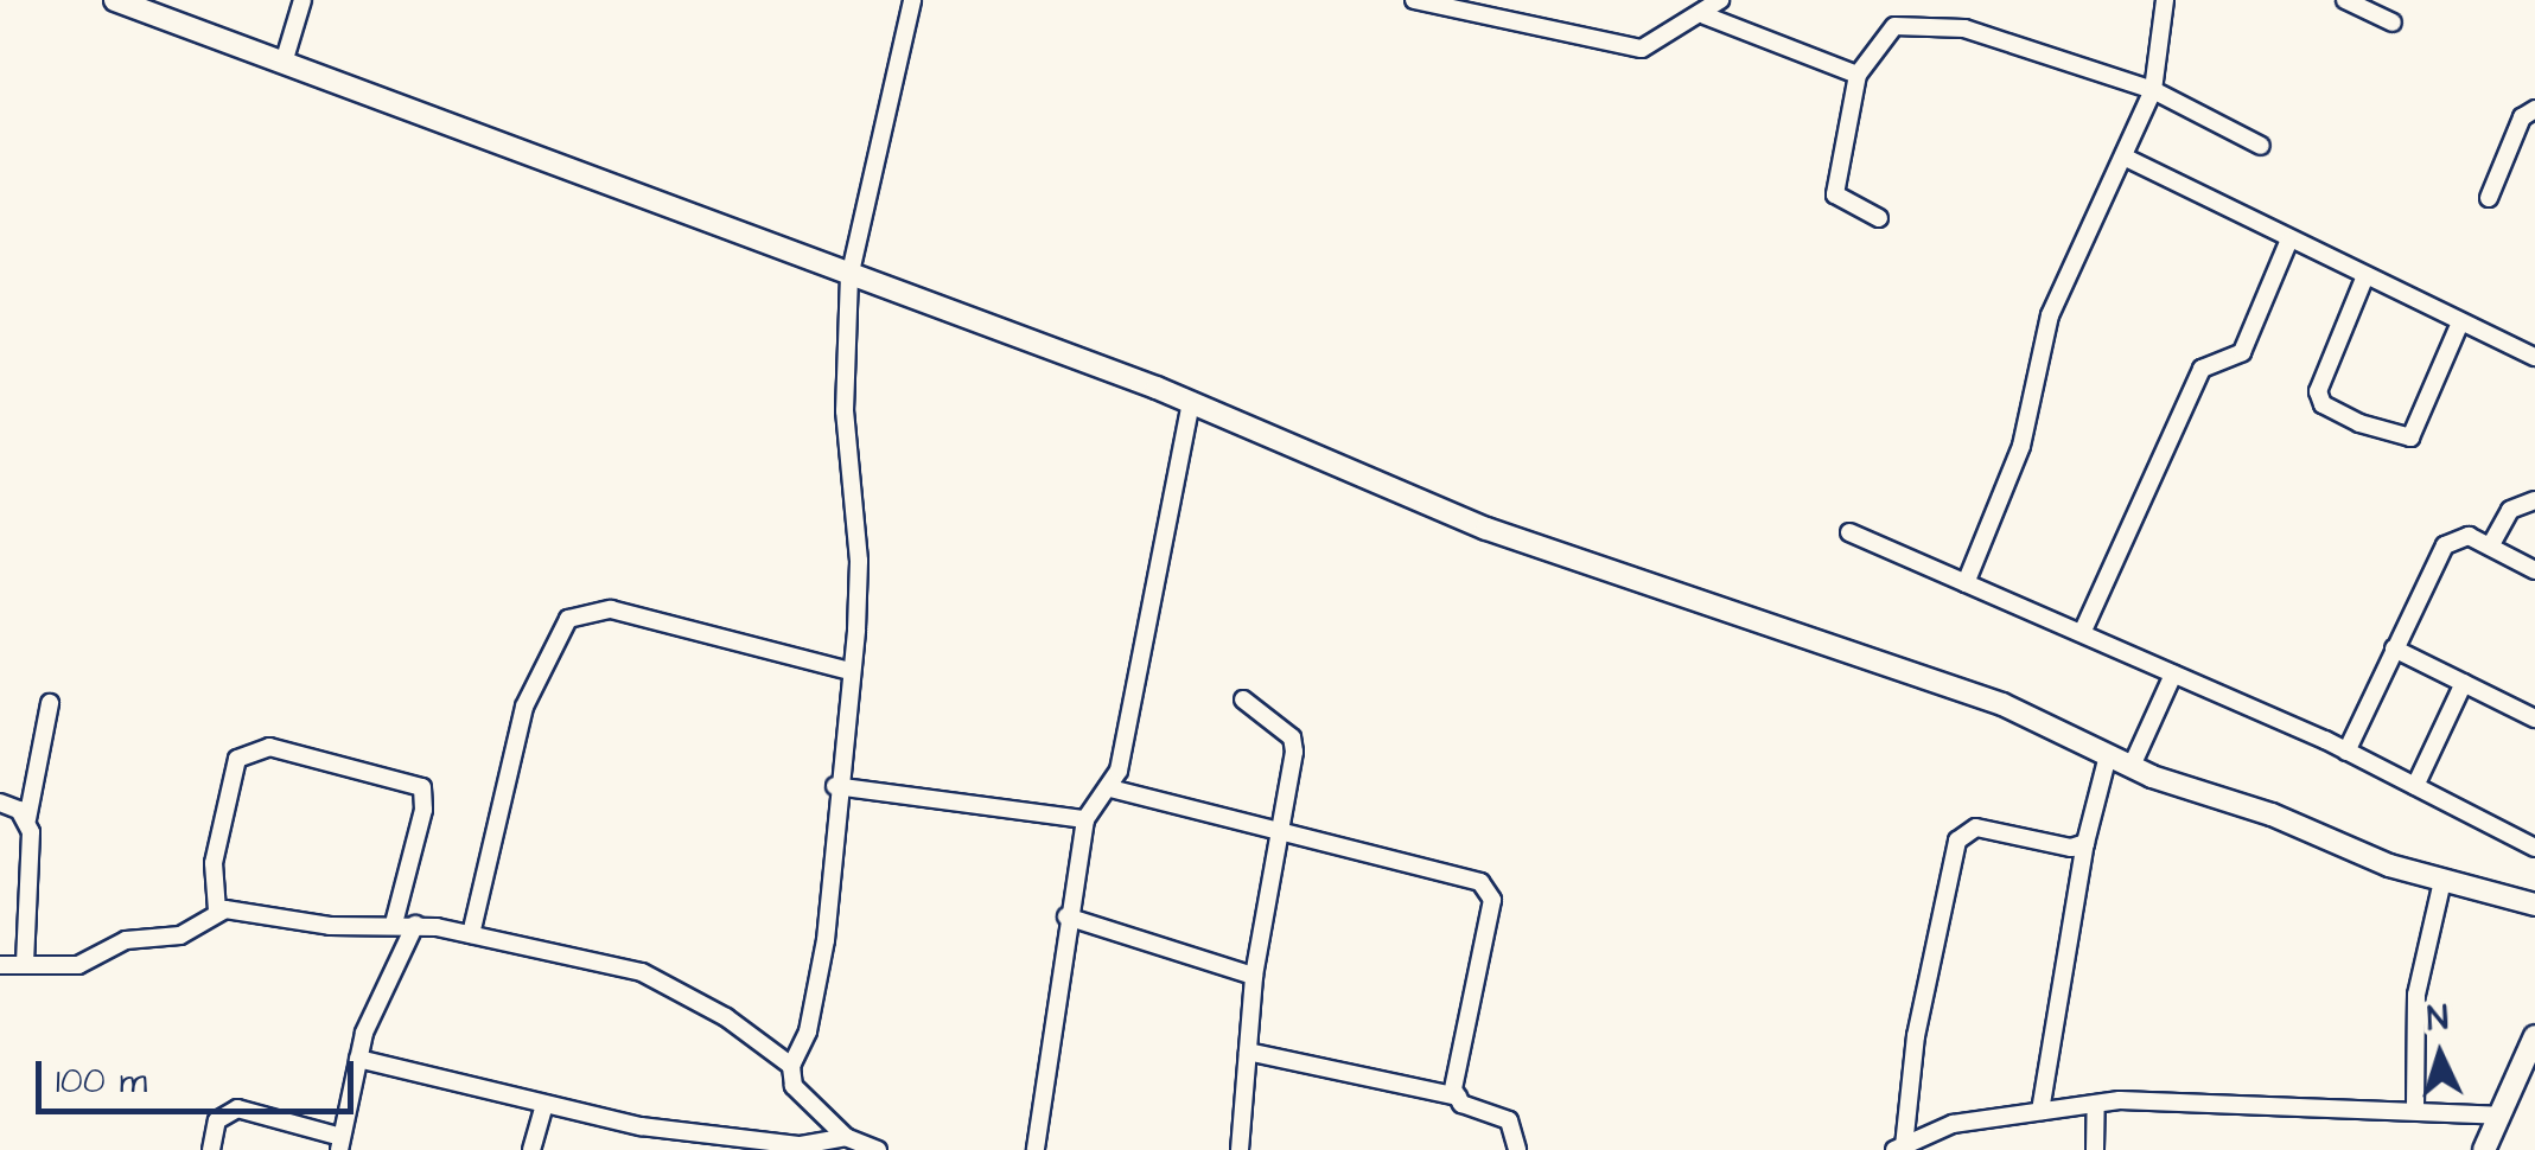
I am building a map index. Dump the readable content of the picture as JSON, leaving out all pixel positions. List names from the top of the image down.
{
  "scale_bar": "100 m",
  "north": "top"
}
